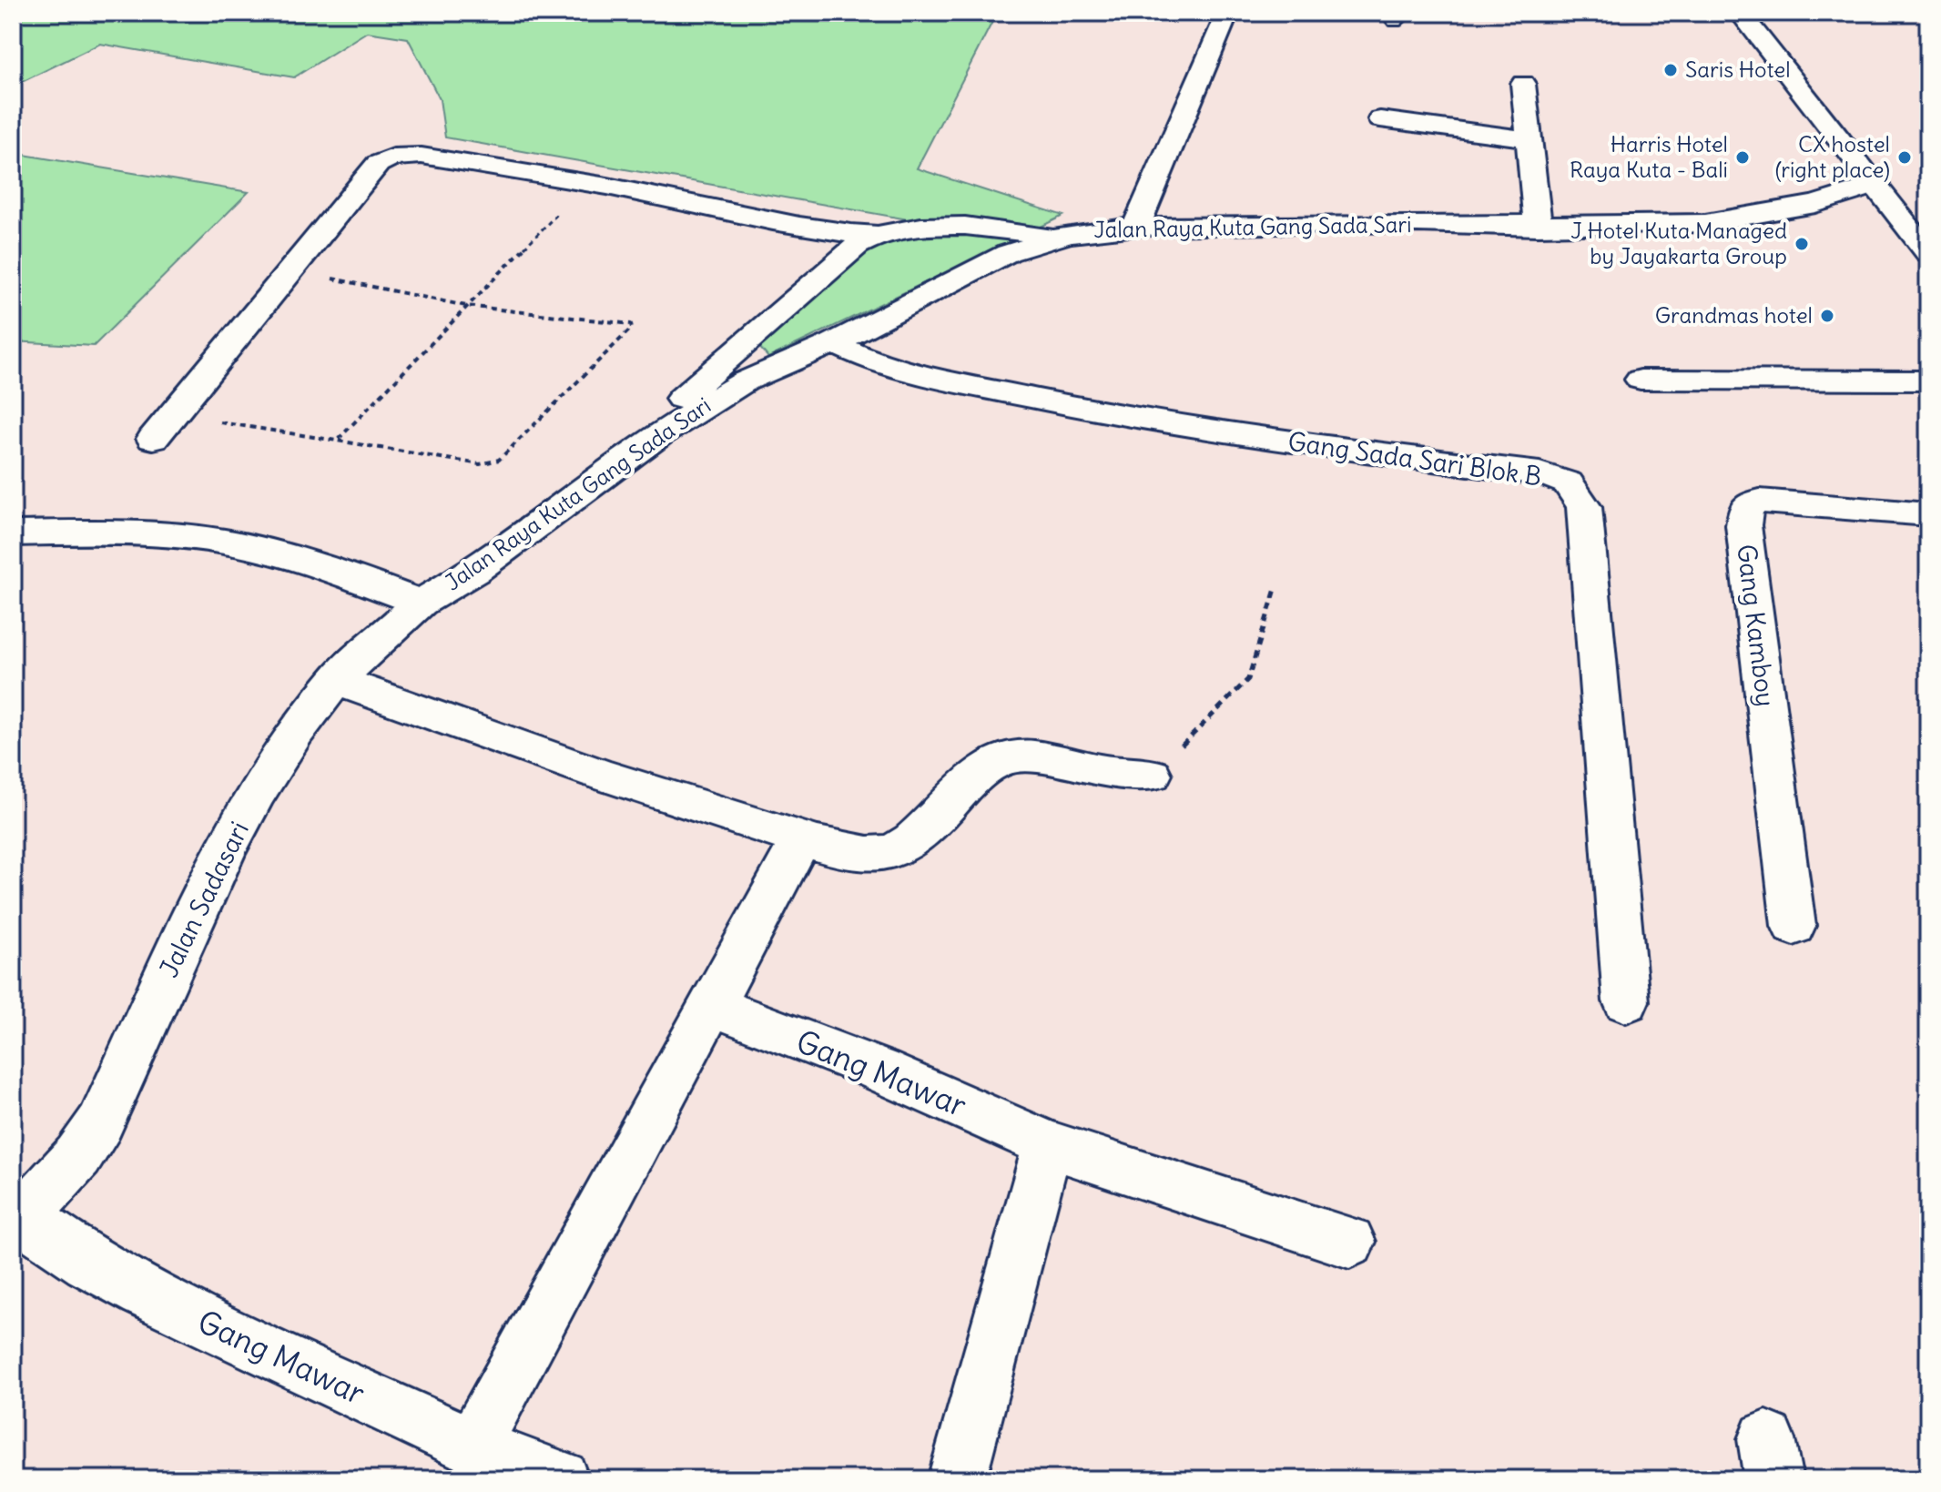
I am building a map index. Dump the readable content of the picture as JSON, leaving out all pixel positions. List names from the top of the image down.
{
  "streets": {
    "street": [
      "Jalan Raya Kuta Gang Sada Sari",
      "Gang Sada Sari Blok B",
      "Gang Kamboy",
      "Jalan Sadasari",
      "Gang Mawar"
    ]
  },
  "crossings": [
    ["Jalan Raya Kuta Gang Sada Sari", "Gang Sada Sari Blok B"],
    ["Jalan Raya Kuta Gang Sada Sari", "Jalan Sadasari"],
    ["Jalan Sadasari", "Gang Mawar"]
  ],
  "places": [
    "Saris Hotel",
    "Harris Hotel Raya Kuta - Bali",
    "CX hostel (right place)",
    "J Hotel Kuta Managed by Jayakarta Group",
    "Grandmas hotel"
  ]
}
